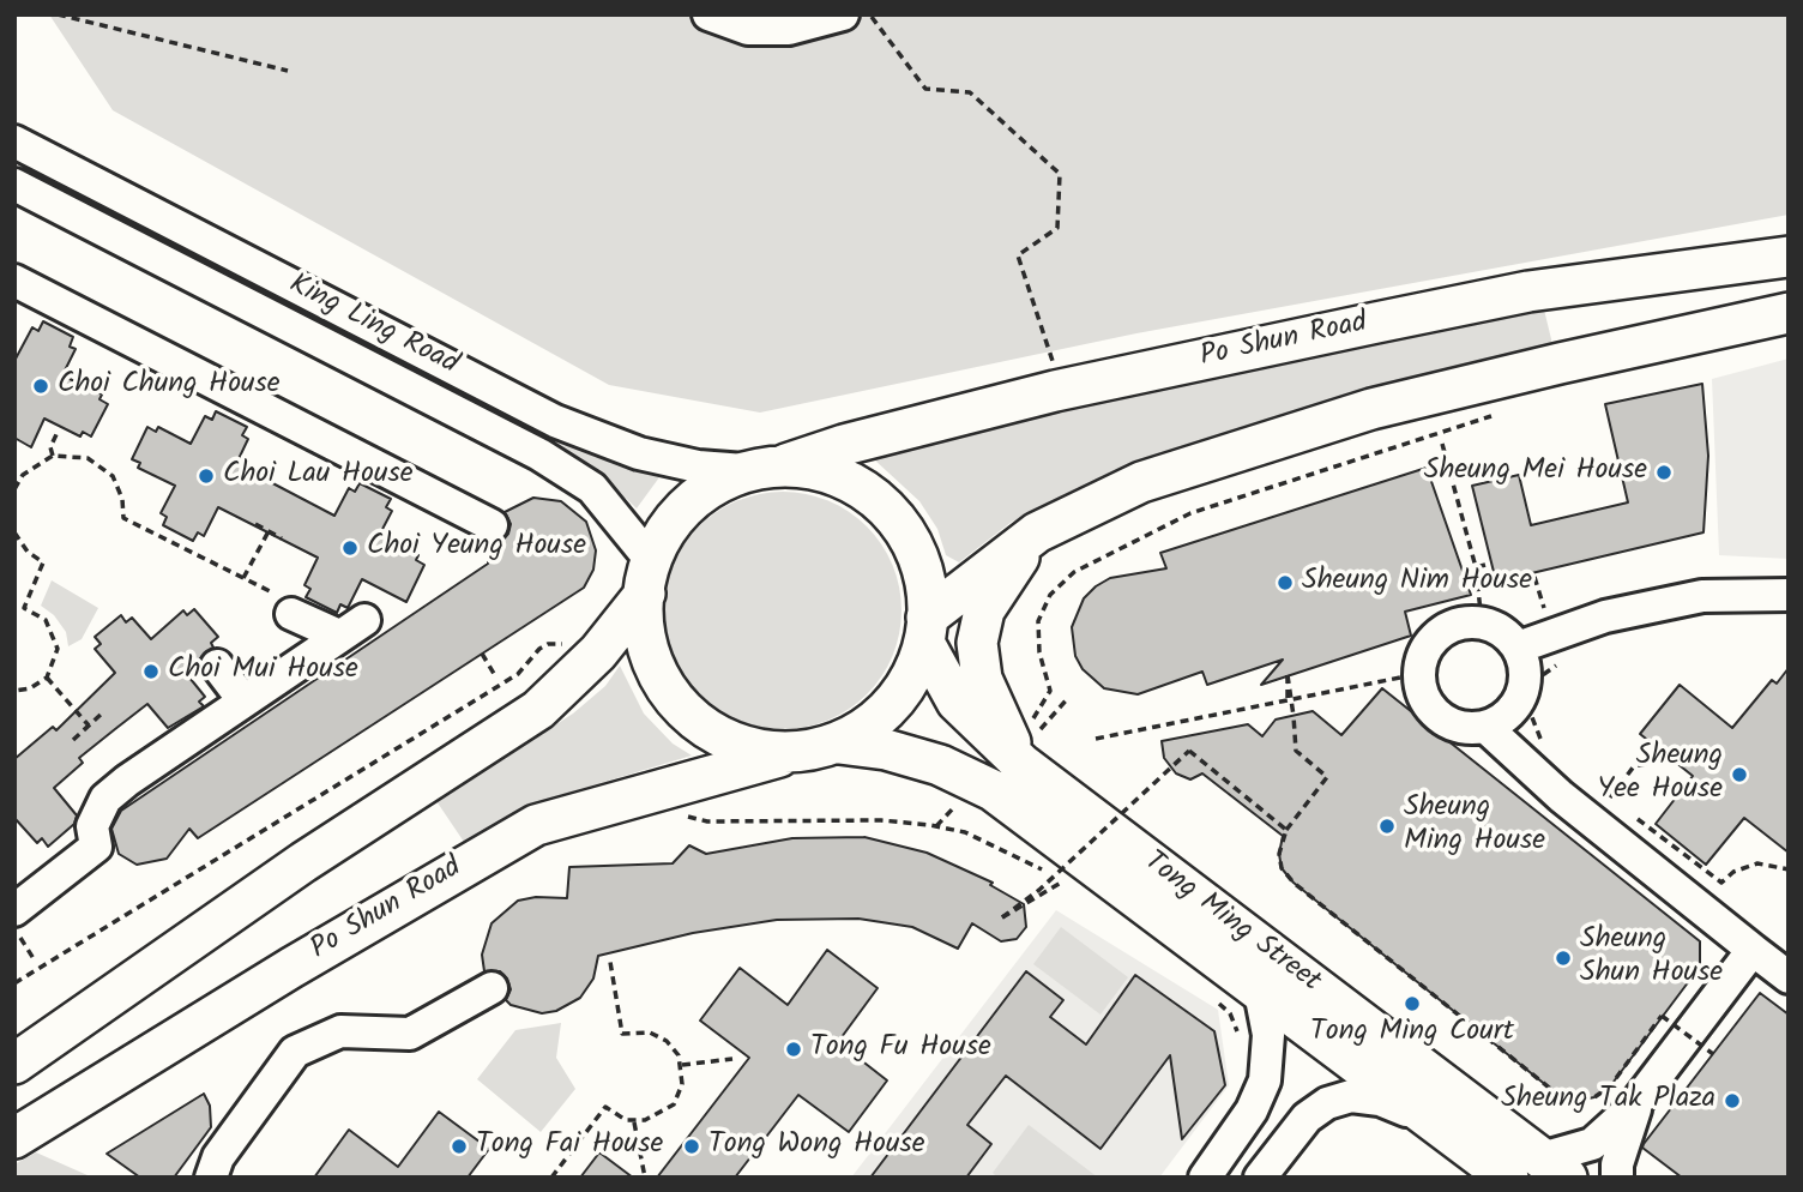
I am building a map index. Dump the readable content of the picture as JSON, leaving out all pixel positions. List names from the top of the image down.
{
  "streets": {
    "main road": ["Po Shun Road", "Tong Ming Street"],
    "street": ["King Ling Road"]
  },
  "crossings": [
    ["King Ling Road", "Po Shun Road"],
    ["King Ling Road", "Tong Ming Street"],
    ["Po Shun Road", "Tong Ming Street"]
  ],
  "places": [
    "Choi Chung House",
    "Sheung Mei House",
    "Choi Lau House",
    "Choi Yeung House",
    "Sheung Nim House",
    "Choi Mui House",
    "Sheung Yee House",
    "Sheung Ming House",
    "Sheung Shun House",
    "Tong Ming Court",
    "Tong Fu House",
    "Sheung Tak Plaza",
    "Tong Fai House",
    "Tong Wong House"
  ]
}
